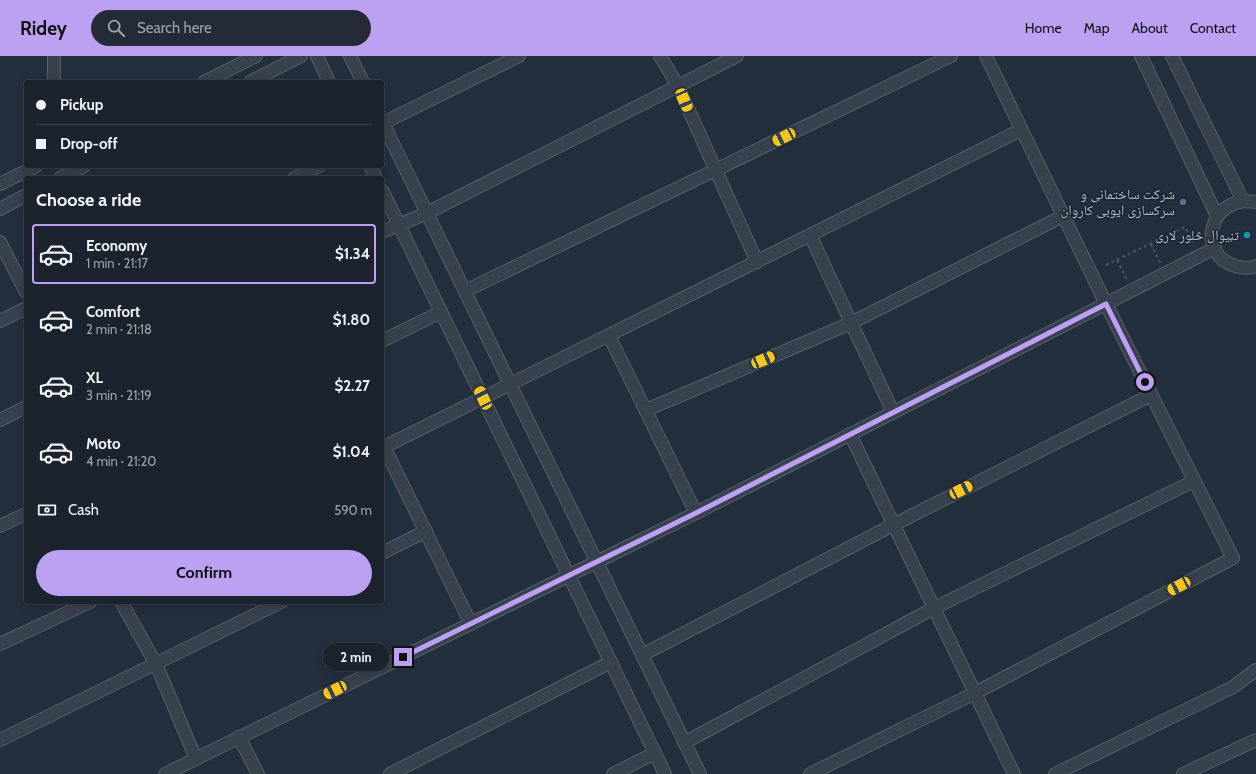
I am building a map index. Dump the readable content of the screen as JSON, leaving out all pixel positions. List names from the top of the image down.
{
  "places": ["شرکت ساختمانی و سرکسازی ایوبی کاروان", "تڼیوال څلور لاری"],
  "page": {
    "header": "Ridey",
    "search": "Search here",
    "nav": [
      "Home",
      "Map",
      "About",
      "Contact"
    ],
    "banner": ["Pickup", "Drop-off"],
    "heading": "Choose a ride",
    "list": [
      {
        "name": "Economy",
        "note": "1 min · 21:17",
        "value": "$1.34"
      },
      {
        "name": "Comfort",
        "note": "2 min · 21:18",
        "value": "$1.80"
      },
      {
        "name": "XL",
        "note": "3 min · 21:19",
        "value": "$2.27"
      },
      {
        "name": "Moto",
        "note": "4 min · 21:20",
        "value": "$1.04"
      }
    ],
    "pay": ["Cash", "590 m"],
    "buttons": "Confirm",
    "bubble": "2 min"
  }
}
